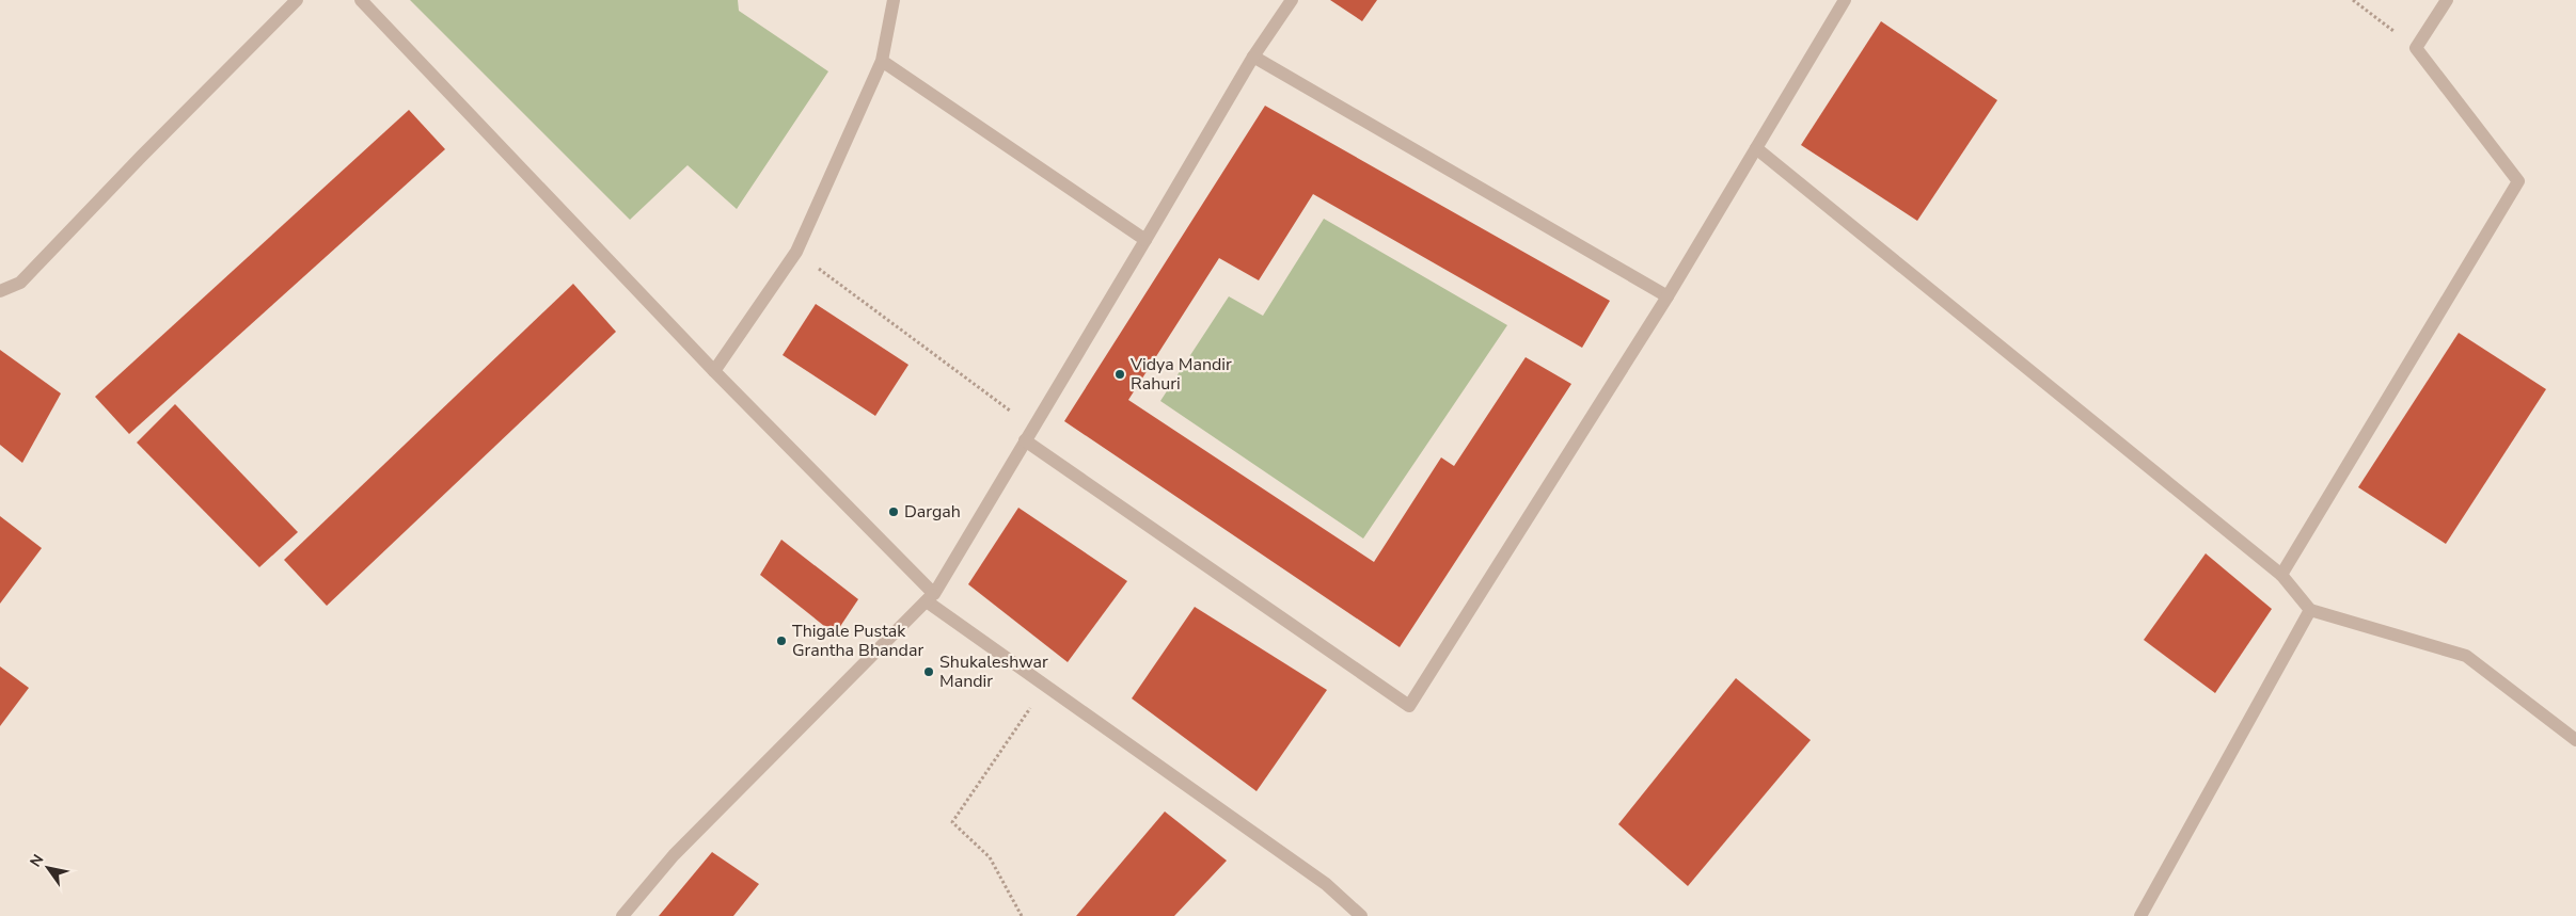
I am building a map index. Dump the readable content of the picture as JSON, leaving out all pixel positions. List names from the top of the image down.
{
  "places": [
    "Vidya Mandir Rahuri",
    "Dargah",
    "Thigale Pustak Grantha Bhandar",
    "Shukaleshwar Mandir"
  ],
  "north": "top left"
}
